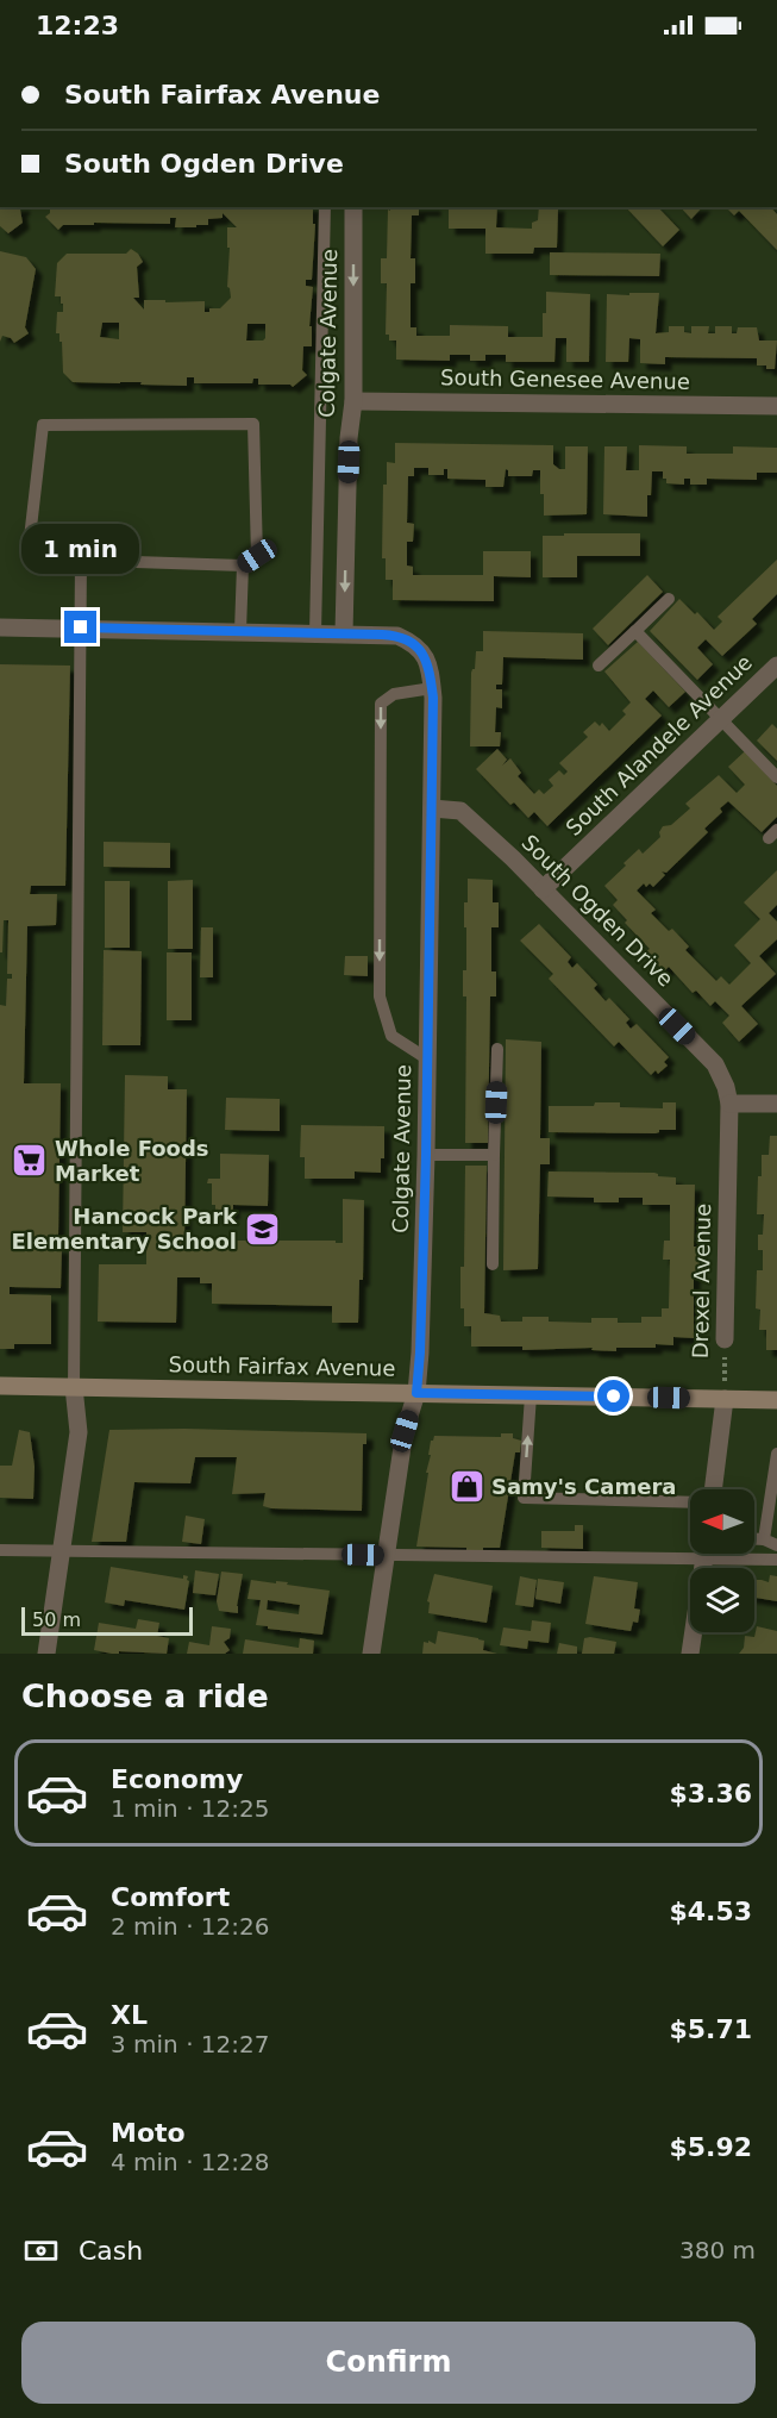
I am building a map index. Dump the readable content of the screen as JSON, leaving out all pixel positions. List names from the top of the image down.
{
  "streets": {
    "main road": ["South Fairfax Avenue"],
    "street": [
      "Colgate Avenue",
      "South Genesee Avenue",
      "South Alandele Avenue",
      "South Ogden Drive",
      "Drexel Avenue"
    ]
  },
  "crossings": [
    ["Colgate Avenue", "South Genesee Avenue"],
    ["Colgate Avenue", "South Ogden Drive"],
    ["Colgate Avenue", "South Fairfax Avenue"],
    ["South Alandele Avenue", "South Ogden Drive"],
    ["South Ogden Drive", "Drexel Avenue"],
    ["Drexel Avenue", "South Fairfax Avenue"]
  ],
  "places": {
    "supermarket": ["Whole Foods Market"],
    "school or university": ["Hancock Park Elementary School"],
    "shop": ["Samy's Camera"]
  },
  "scale_bar": "50 m",
  "north": "left",
  "page": {
    "status": "12:23",
    "banner": ["South Fairfax Avenue", "South Ogden Drive"],
    "bubble": "1 min",
    "scale": "50 m",
    "heading": "Choose a ride",
    "list": [
      {
        "name": "Economy",
        "note": "1 min · 12:25",
        "value": "$3.36"
      },
      {
        "name": "Comfort",
        "note": "2 min · 12:26",
        "value": "$4.53"
      },
      {
        "name": "XL",
        "note": "3 min · 12:27",
        "value": "$5.71"
      },
      {
        "name": "Moto",
        "note": "4 min · 12:28",
        "value": "$5.92"
      }
    ],
    "pay": ["Cash", "380 m"],
    "buttons": "Confirm"
  }
}
